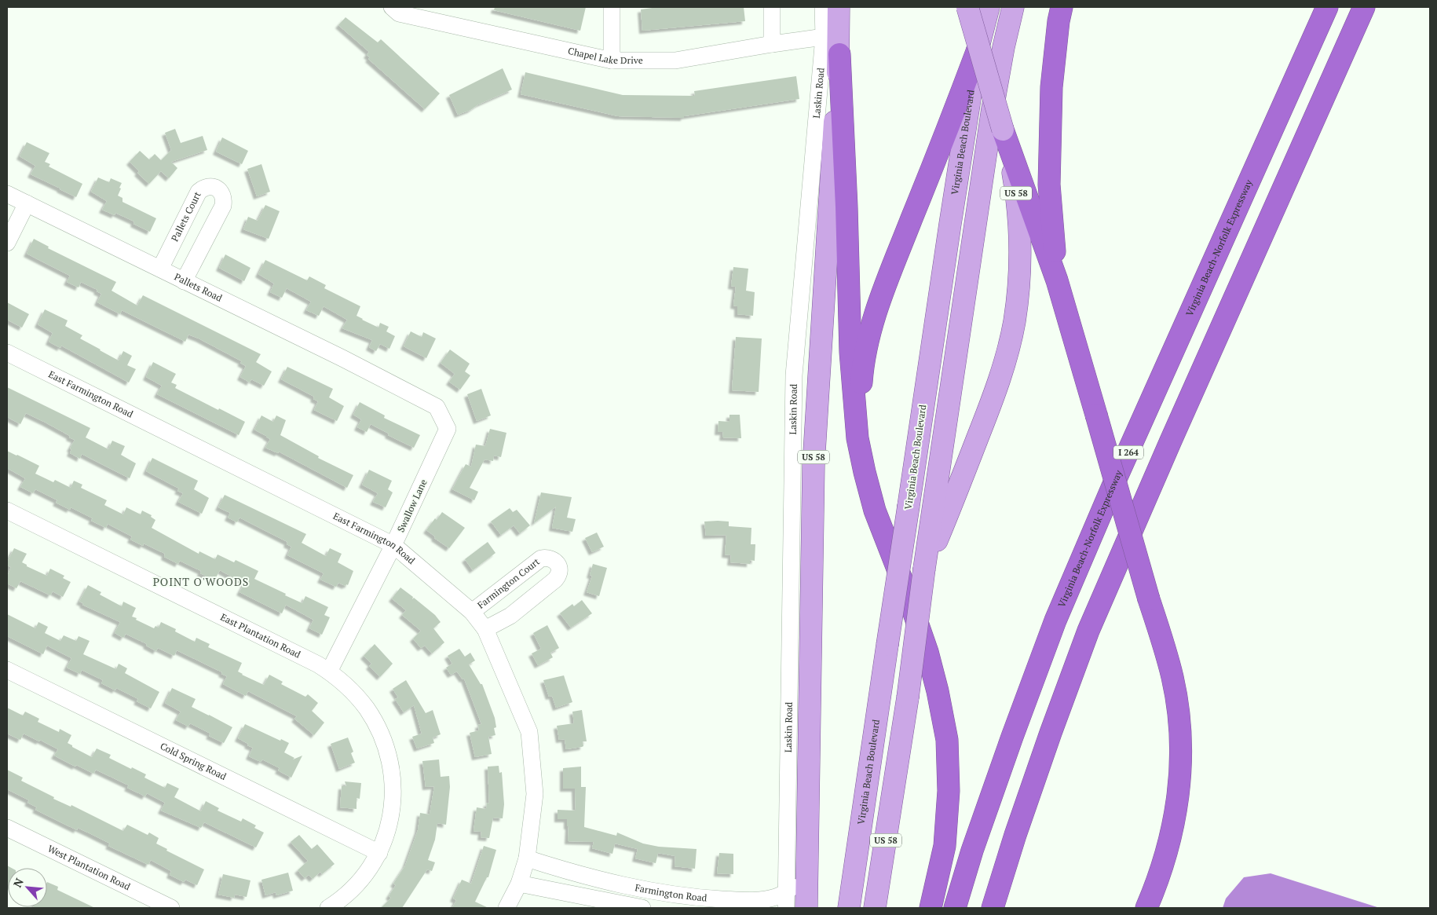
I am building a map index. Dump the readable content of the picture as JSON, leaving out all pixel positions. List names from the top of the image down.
{
  "streets": {
    "highway": ["Virginia Beach-Norfolk Expressway", "I 264"],
    "main road": ["Laskin Road", "Virginia Beach Boulevard", "US 58"],
    "street": [
      "Chapel Lake Drive",
      "Pallets Court",
      "Pallets Road",
      "East Farmington Road",
      "Swallow Lane",
      "Farmington Court",
      "East Plantation Road",
      "Cold Spring Road",
      "West Plantation Road",
      "Farmington Road"
    ]
  },
  "crossings": [
    ["Chapel Lake Drive", "Laskin Road"],
    ["Laskin Road", "Farmington Road"],
    ["Pallets Court", "Pallets Road"],
    ["Pallets Road", "Swallow Lane"],
    ["East Farmington Road", "Swallow Lane"],
    ["East Farmington Road", "Farmington Court"],
    ["East Farmington Road", "Farmington Road"],
    ["Swallow Lane", "East Plantation Road"],
    ["East Plantation Road", "Cold Spring Road"]
  ],
  "districts": ["POINT O'WOODS"],
  "north": "top left"
}
